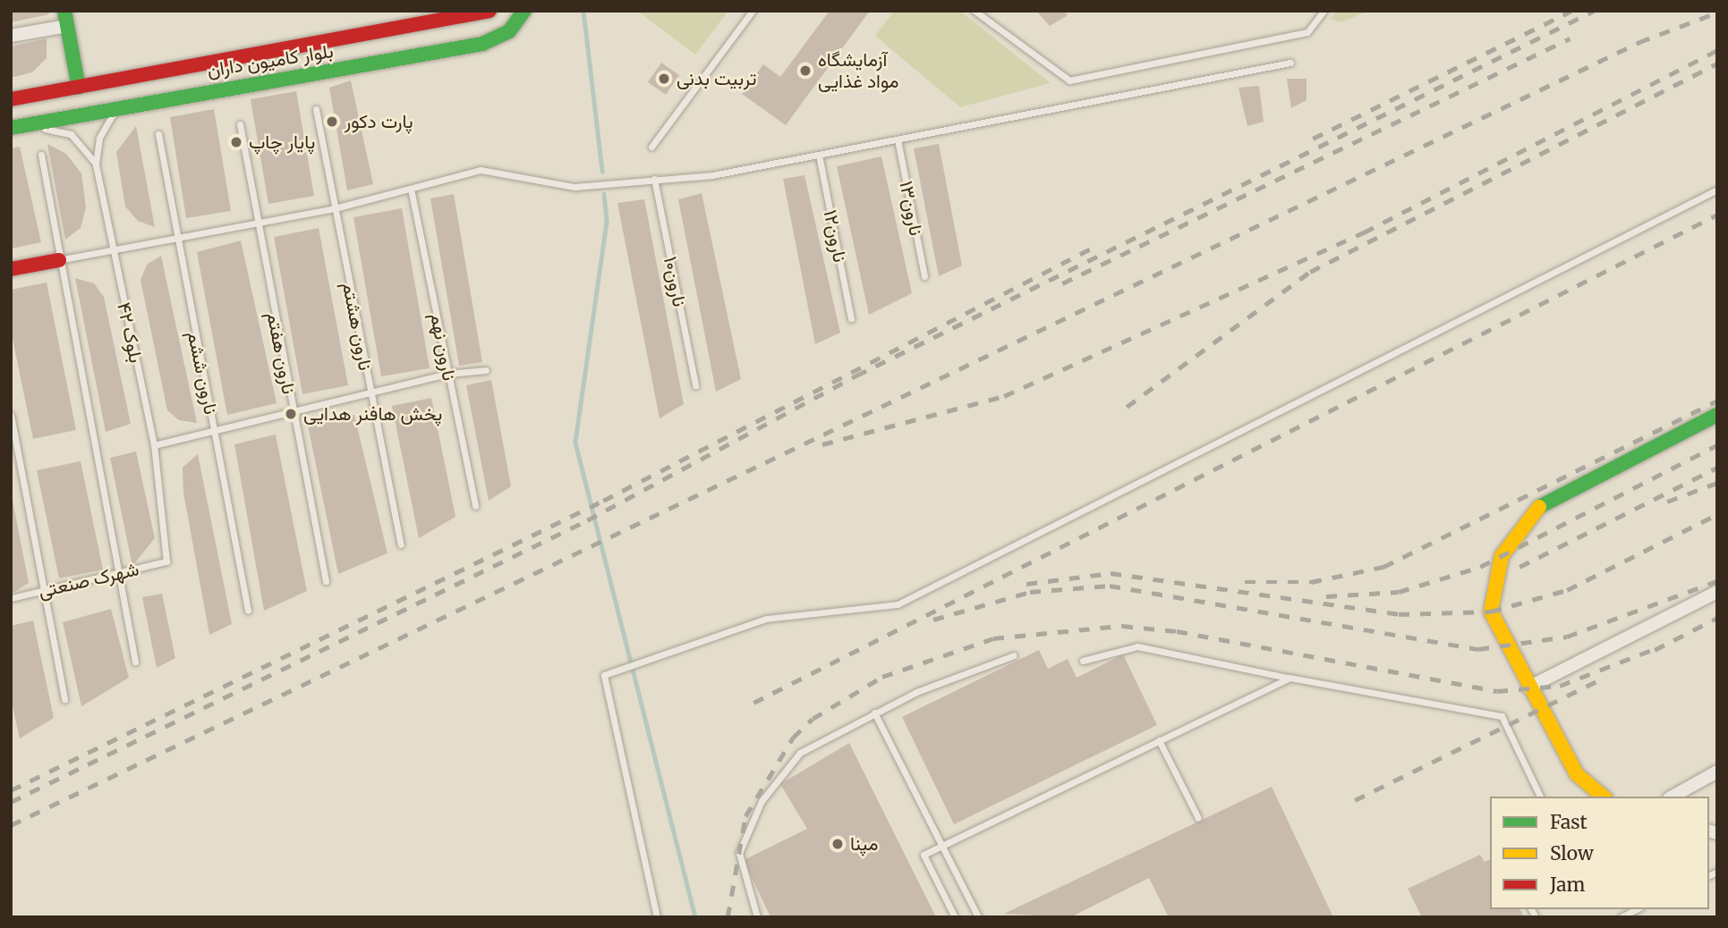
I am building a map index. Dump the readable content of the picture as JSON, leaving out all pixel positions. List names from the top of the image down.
{
  "streets": {
    "main road": ["بلوار کامیون داران"],
    "lane": [
      "نارون۱۳",
      "نارون۱۲",
      "نارون۱۰",
      "نارون هشتم",
      "بلوک ۴۲",
      "نارون نهم",
      "نارون هفتم",
      "نارون ششم",
      "شهرک صنعتی"
    ]
  },
  "crossings": [
    ["بلوار کامیون داران", "بلوک ۴۲"],
    ["بلوک ۴۲", "شهرک صنعتی"]
  ],
  "places": [
    "آزمایشگاه مواد غذایی",
    "تربیت بدنی",
    "پارت دکور",
    "پایار چاپ",
    "پخش هافنر هدایی",
    "مپنا"
  ],
  "legend": ["Fast", "Slow", "Jam"]
}
